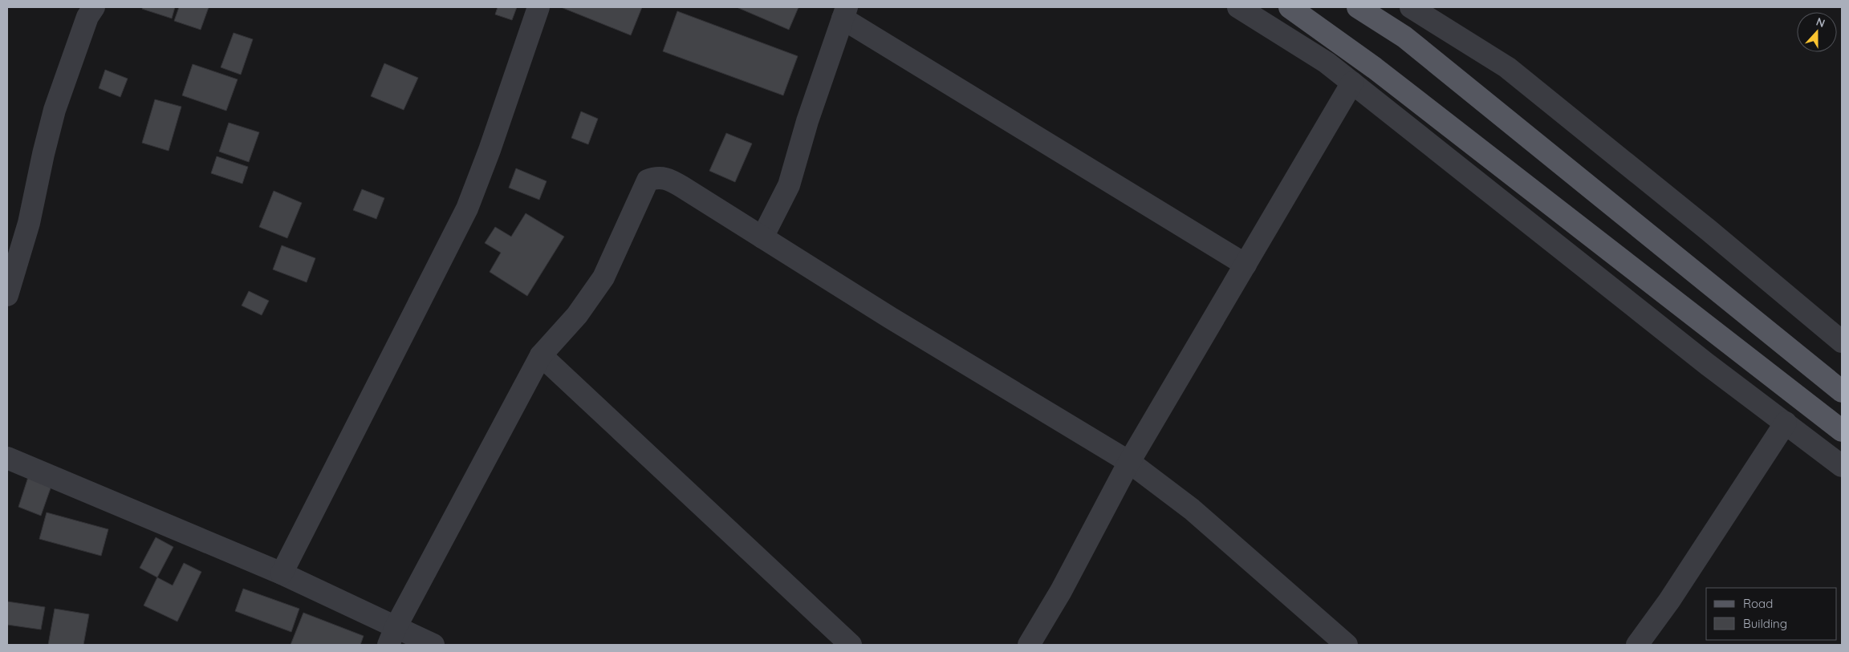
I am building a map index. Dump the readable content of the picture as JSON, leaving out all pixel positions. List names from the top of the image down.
{
  "legend": ["Road", "Building"],
  "north": "top"
}
